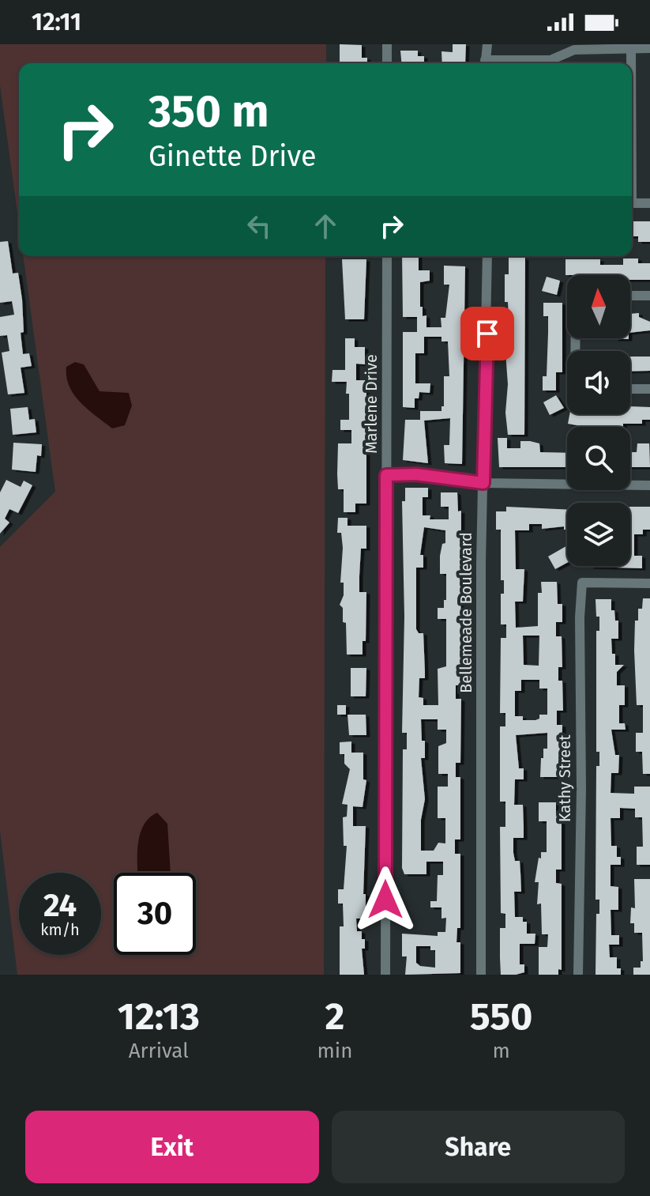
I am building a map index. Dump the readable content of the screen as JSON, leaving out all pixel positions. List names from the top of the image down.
{
  "streets": {
    "street": ["Marlene Drive", "Bellemeade Boulevard", "Kathy Street"]
  },
  "north": "top",
  "page": {
    "status": "12:11",
    "turn": ["350 m", "Ginette Drive"],
    "speed": "24 km/h",
    "limit": "30",
    "eta": [
      "12:13",
      "Arrival",
      "2",
      "min",
      "550",
      "m"
    ],
    "buttons": ["Exit", "Share"]
  }
}
